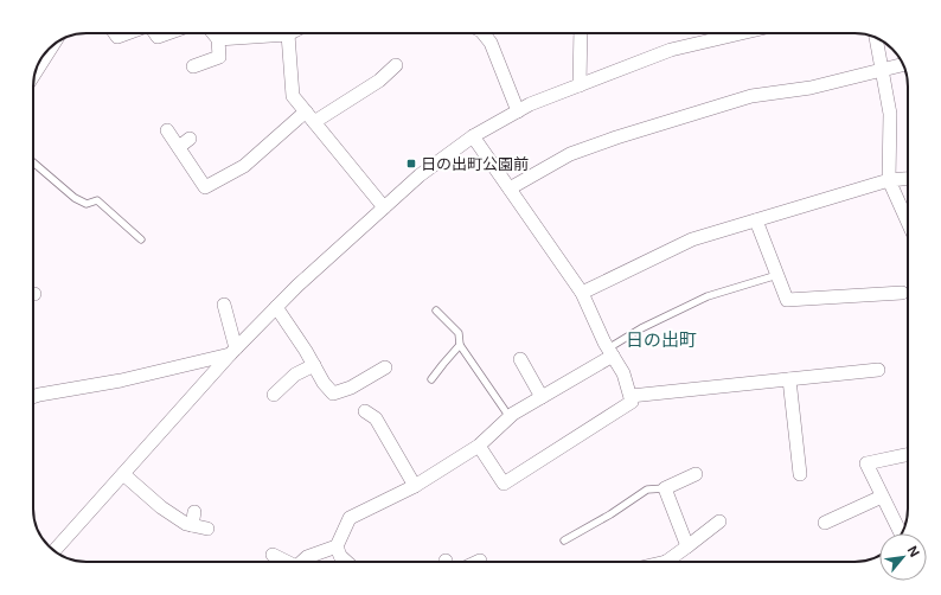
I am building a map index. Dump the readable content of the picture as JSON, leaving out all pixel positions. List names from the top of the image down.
{
  "districts": ["日の出町"],
  "places": {
    "transit": ["日の出町公園前"]
  },
  "north": "top right"
}
